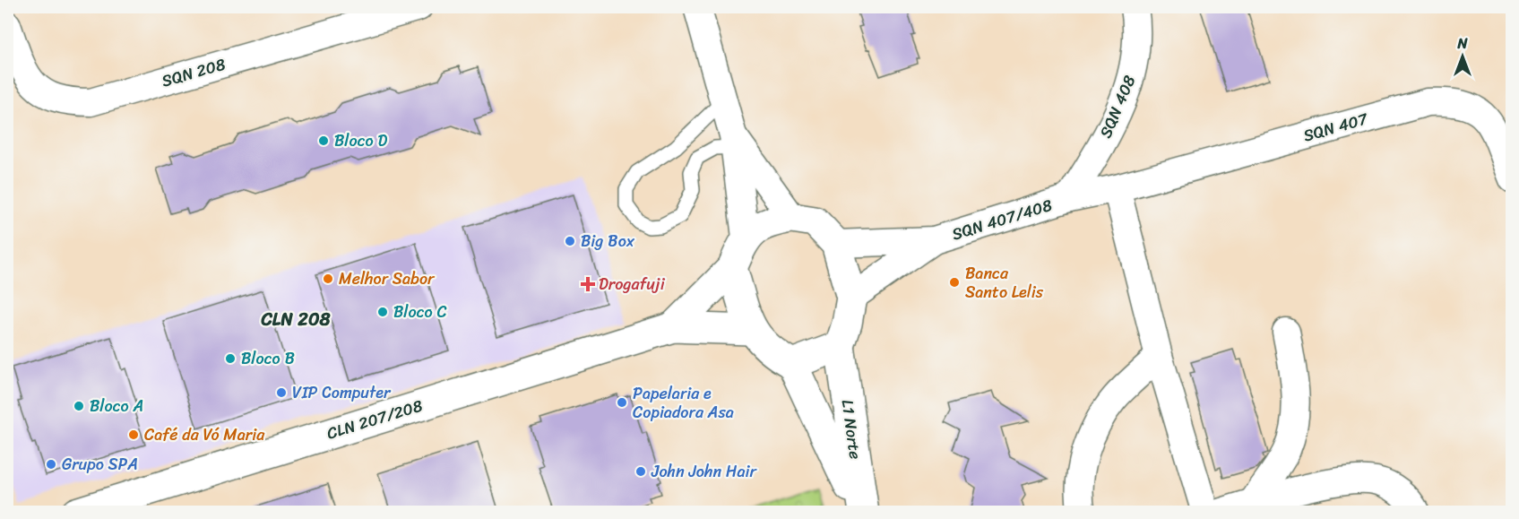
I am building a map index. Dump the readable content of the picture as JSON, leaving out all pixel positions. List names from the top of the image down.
{
  "streets": {
    "street": [
      "SQN 208",
      "SQN 408",
      "SQN 407",
      "SQN 407/408",
      "CLN 207/208",
      "L1 Norte"
    ]
  },
  "crossings": [
    ["SQN 408", "SQN 407"],
    ["SQN 408", "SQN 407/408"],
    ["SQN 407", "SQN 407/408"],
    ["SQN 407/408", "CLN 207/208"],
    ["SQN 407/408", "L1 Norte"],
    ["CLN 207/208", "L1 Norte"]
  ],
  "districts": ["CLN 208"],
  "places": {
    "other": [
      "Bloco D",
      "Big Box",
      "Melhor Sabor",
      "Banca Santo Lelis",
      "Bloco C",
      "Bloco B",
      "VIP Computer",
      "Papelaria e Copiadora Asa",
      "Bloco A",
      "Café da Vó Maria",
      "Grupo SPA",
      "John John Hair"
    ],
    "health": ["Drogafuji"]
  },
  "north": "top"
}
